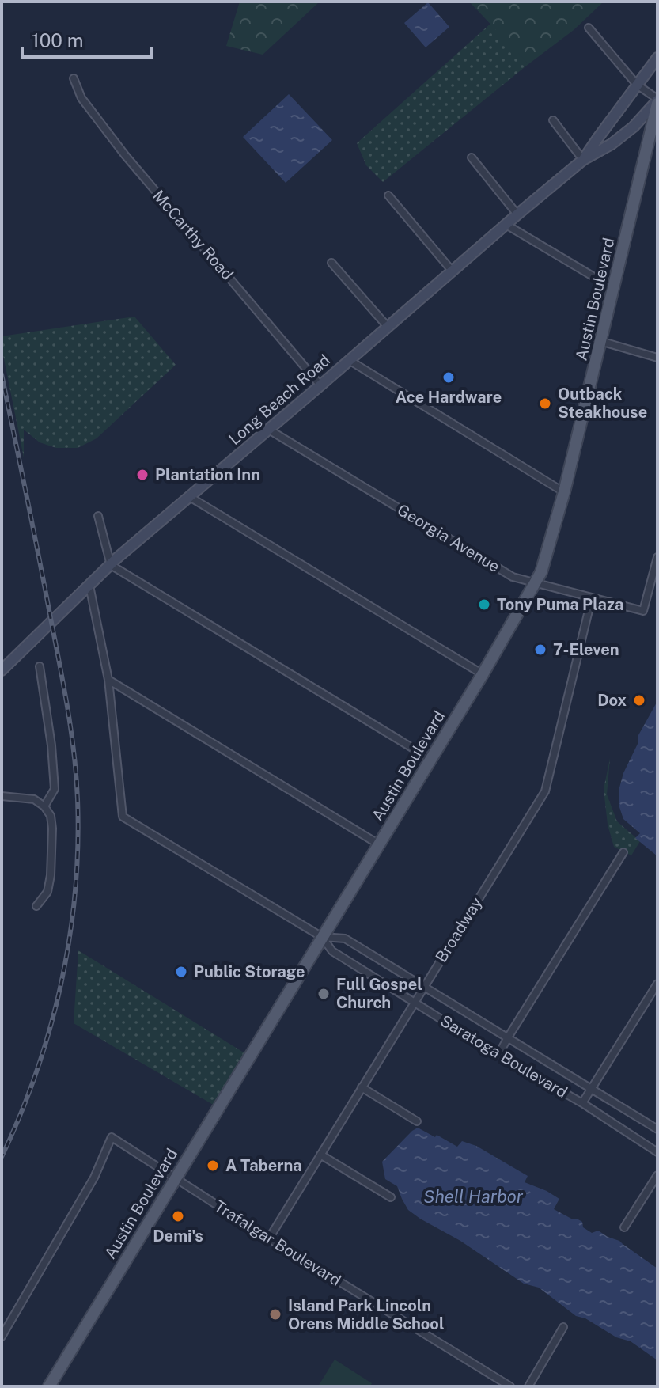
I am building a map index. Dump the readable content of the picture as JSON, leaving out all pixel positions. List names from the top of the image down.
{
  "streets": {
    "main road": ["Austin Boulevard", "Long Beach Road"],
    "street": [
      "McCarthy Road",
      "Georgia Avenue",
      "Broadway",
      "Saratoga Boulevard",
      "Trafalgar Boulevard"
    ]
  },
  "crossings": [
    ["McCarthy Road", "Long Beach Road"],
    ["Austin Boulevard", "Long Beach Road"],
    ["Austin Boulevard", "Georgia Avenue"],
    ["Austin Boulevard", "Saratoga Boulevard"],
    ["Austin Boulevard", "Trafalgar Boulevard"],
    ["Long Beach Road", "Georgia Avenue"],
    ["Georgia Avenue", "Broadway"],
    ["Broadway", "Saratoga Boulevard"],
    ["Broadway", "Trafalgar Boulevard"]
  ],
  "water": ["Shell Harbor"],
  "places": [
    "Ace Hardware",
    "Outback Steakhouse",
    "Plantation Inn",
    "Tony Puma Plaza",
    "7-Eleven",
    "Dox",
    "Public Storage",
    "Full Gospel Church",
    "A Taberna",
    "Demi's",
    "Island Park Lincoln Orens Middle School"
  ],
  "scale_bar": "100 m"
}
